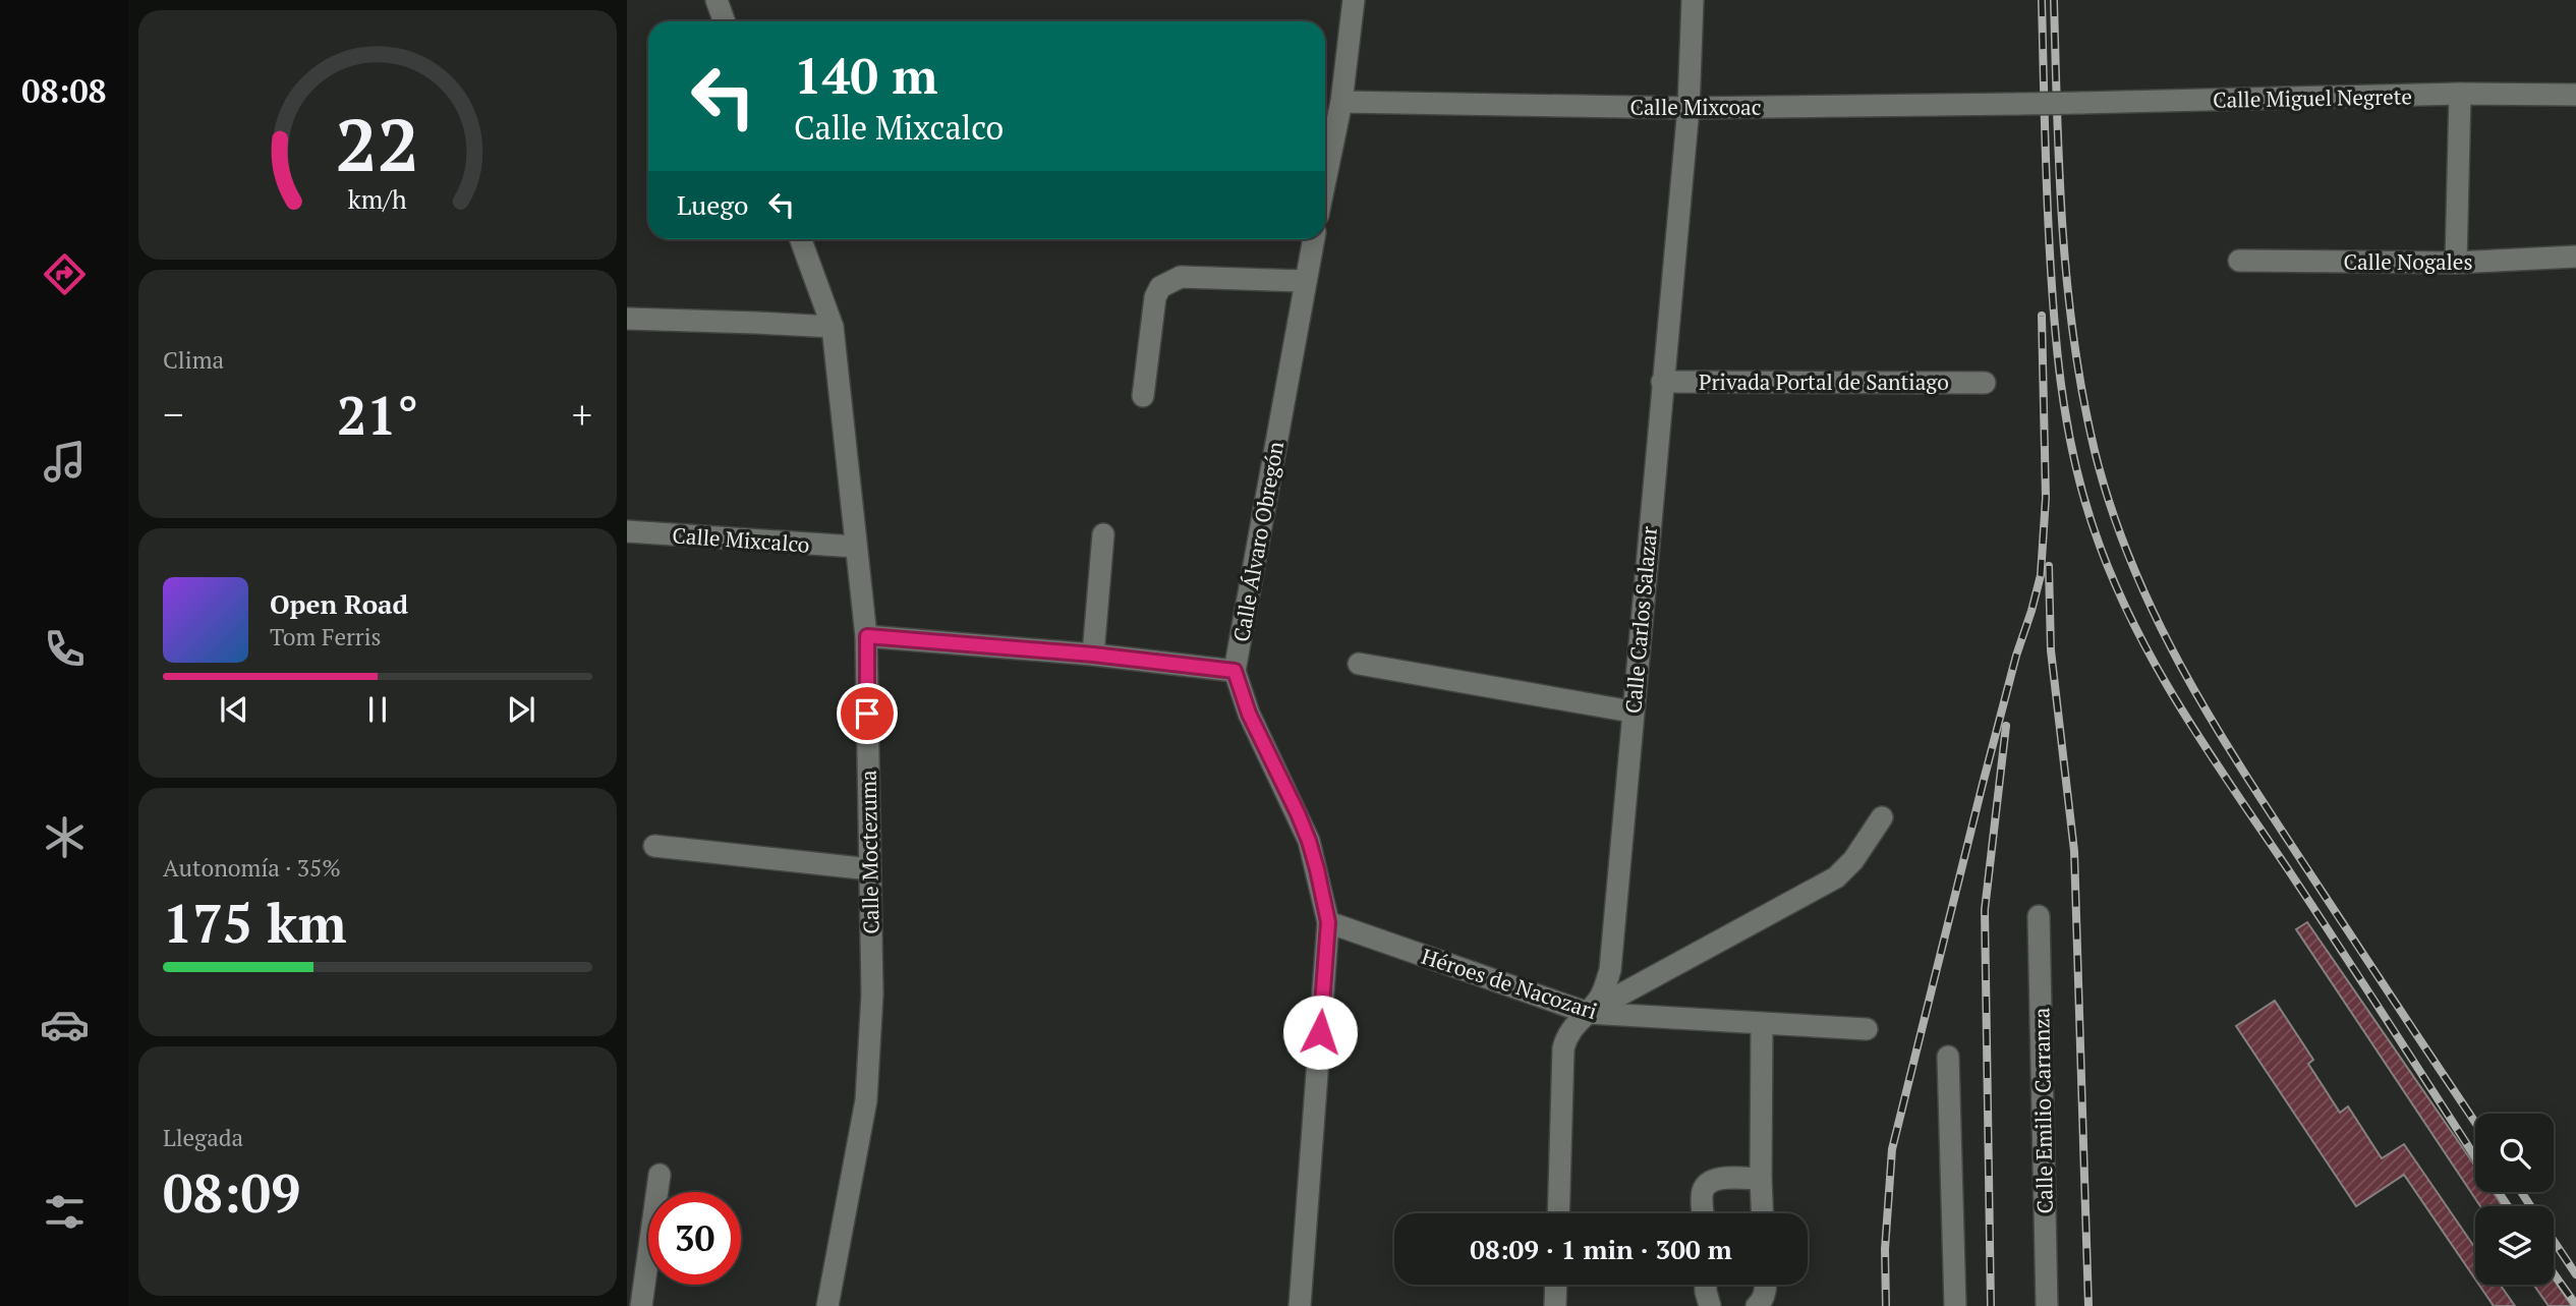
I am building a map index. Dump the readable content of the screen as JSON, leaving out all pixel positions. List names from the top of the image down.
{
  "streets": {
    "street": [
      "Calle Miguel Negrete",
      "Calle Mixcoac",
      "Calle Nogales",
      "Privada Portal de Santiago",
      "Calle Mixcalco",
      "Calle Álvaro Obregón",
      "Calle Carlos Salazar",
      "Calle Moctezuma",
      "Héroes de Nacozari",
      "Calle Emilio Carranza"
    ]
  },
  "crossings": [
    ["Calle Miguel Negrete", "Calle Mixcoac"],
    ["Calle Mixcoac", "Calle Carlos Salazar"],
    ["Privada Portal de Santiago", "Calle Carlos Salazar"],
    ["Calle Mixcalco", "Calle Moctezuma"],
    ["Calle Álvaro Obregón", "Héroes de Nacozari"],
    ["Calle Carlos Salazar", "Héroes de Nacozari"]
  ],
  "page": {
    "tabs": "08:08",
    "turn": ["140 m", "Calle Mixcalco"],
    "then": "Luego",
    "tile": [
      "Clima",
      ["Autonomía · 35%", "175 km"],
      ["Llegada", "08:09"]
    ],
    "heat": ["−", "21°", "+"],
    "song": ["Open Road", "Tom Ferris"],
    "limit": "30",
    "trip": "08:09 · 1 min · 300 m",
    "gauge": ["22", "km/h"]
  }
}
